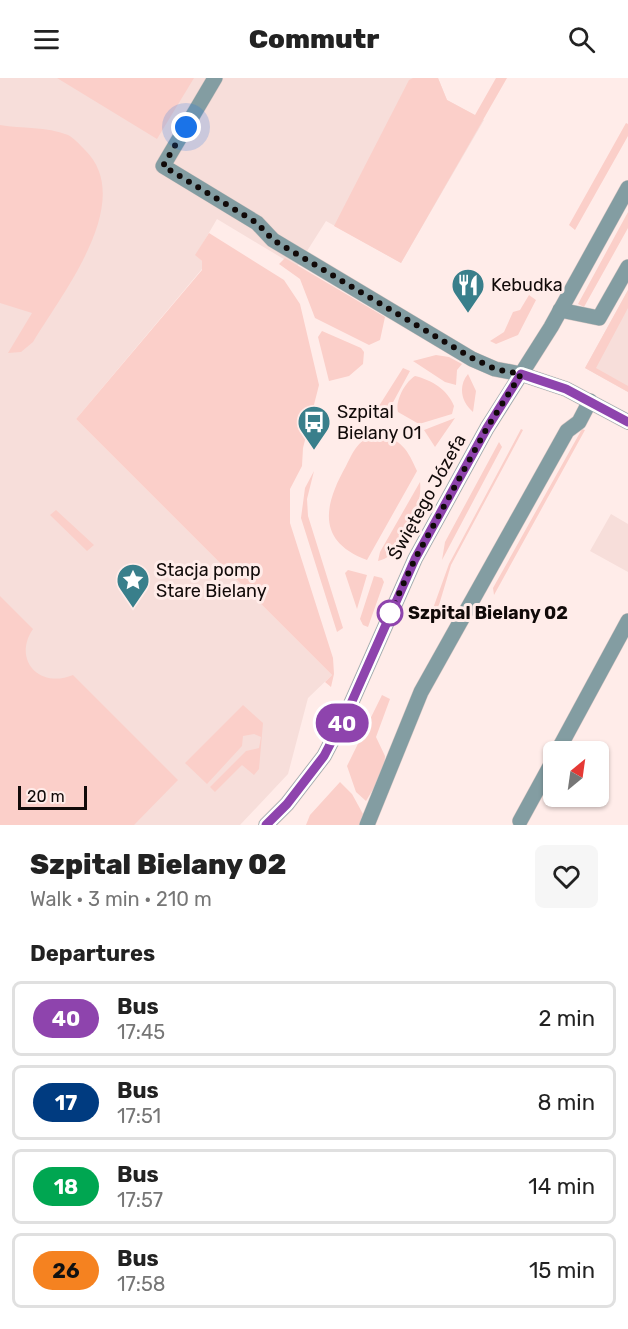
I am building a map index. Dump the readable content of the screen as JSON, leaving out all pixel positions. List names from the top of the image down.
{
  "streets": {
    "street": ["Świętego Józefa"]
  },
  "places": {
    "restaurant": ["Kebudka"],
    "bus stop": ["Szpital Bielany 01"],
    "place": ["Stacja pomp Stare Bielany"],
    "other": ["Szpital Bielany 02"]
  },
  "lines": ["bus line 40"],
  "scale_bar": "20 m",
  "north": "top right",
  "page": {
    "header": "Commutr",
    "on_map": "40",
    "scale": "20 m",
    "heading": [
      ["Szpital Bielany 02", "Walk · 3 min · 210 m"],
      "Departures"
    ],
    "list": [
      {
        "mark": "40",
        "name": "Bus",
        "note": "17:45",
        "value": "2 min"
      },
      {
        "mark": "17",
        "name": "Bus",
        "note": "17:51",
        "value": "8 min"
      },
      {
        "mark": "18",
        "name": "Bus",
        "note": "17:57",
        "value": "14 min"
      },
      {
        "mark": "26",
        "name": "Bus",
        "note": "17:58",
        "value": "15 min"
      }
    ]
  }
}
